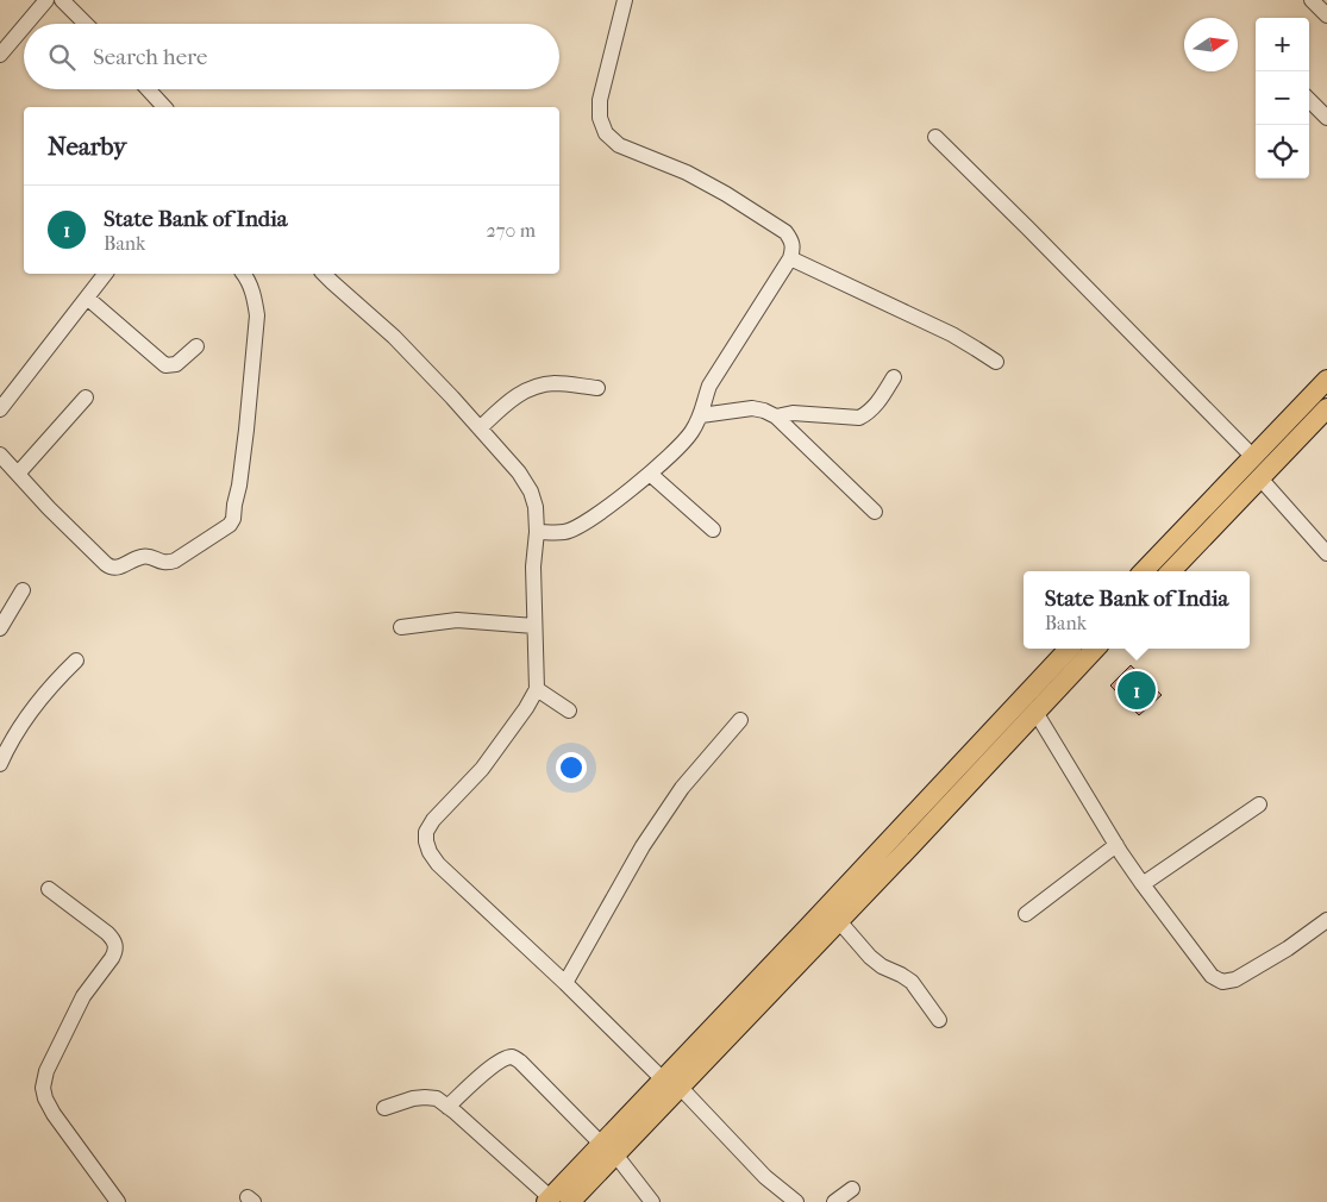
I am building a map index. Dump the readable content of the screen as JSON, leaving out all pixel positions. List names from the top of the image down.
{
  "north": "right",
  "page": {
    "map_buttons": ["+", "−"],
    "search": "Search here",
    "heading": "Nearby",
    "list": [
      {
        "mark": "1",
        "name": "State Bank of India",
        "note": "Bank",
        "value": "270 m"
      }
    ],
    "popup": ["State Bank of India", "Bank"],
    "pins": "1"
  }
}
